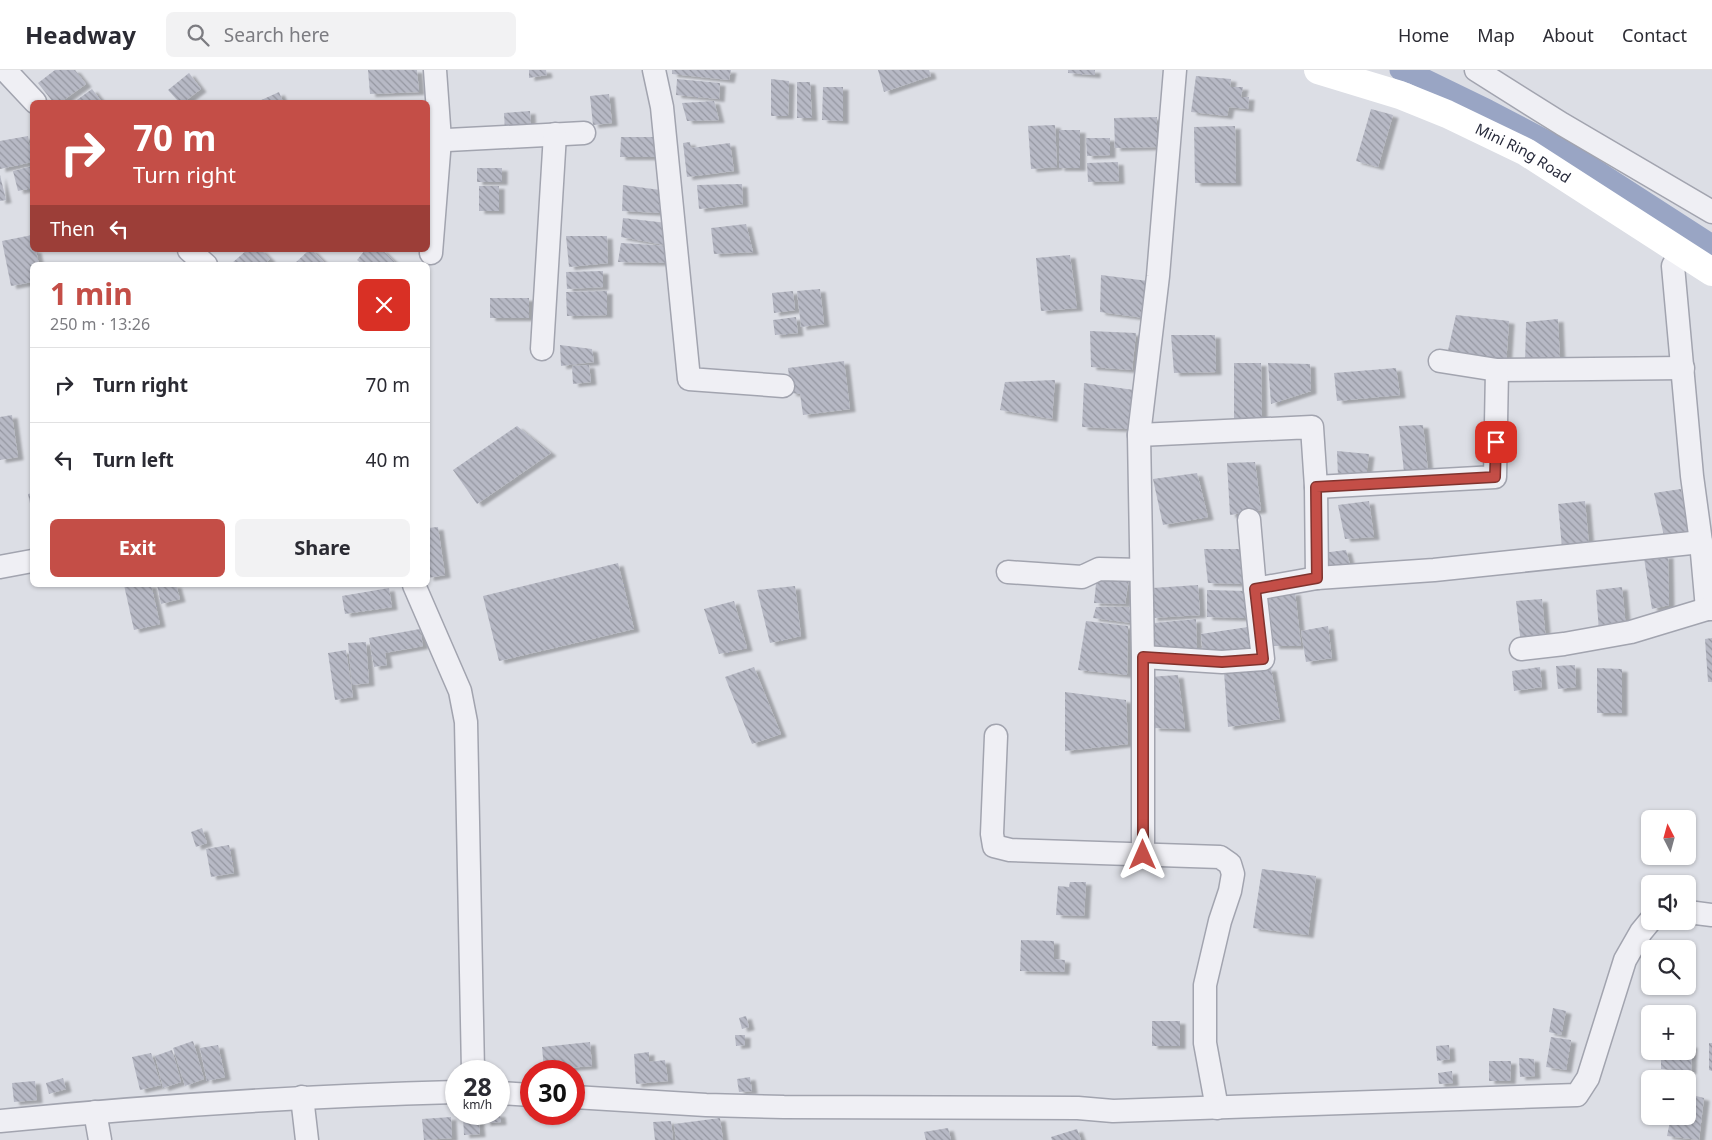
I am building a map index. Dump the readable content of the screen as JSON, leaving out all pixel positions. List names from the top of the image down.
{
  "streets": {
    "main road": ["Mini Ring Road"]
  },
  "north": "top",
  "page": {
    "header": "Headway",
    "search": "Search here",
    "nav": [
      "Home",
      "Map",
      "About",
      "Contact"
    ],
    "turn": ["70 m", "Turn right"],
    "then": "Then",
    "heading": ["1 min", "250 m · 13:26"],
    "list": [
      {
        "name": "Turn right",
        "value": "70 m"
      },
      {
        "name": "Turn left",
        "value": "40 m"
      }
    ],
    "buttons": ["Exit", "Share"],
    "map_buttons": ["+", "−"],
    "speed": "28 km/h",
    "limit": "30"
  }
}
